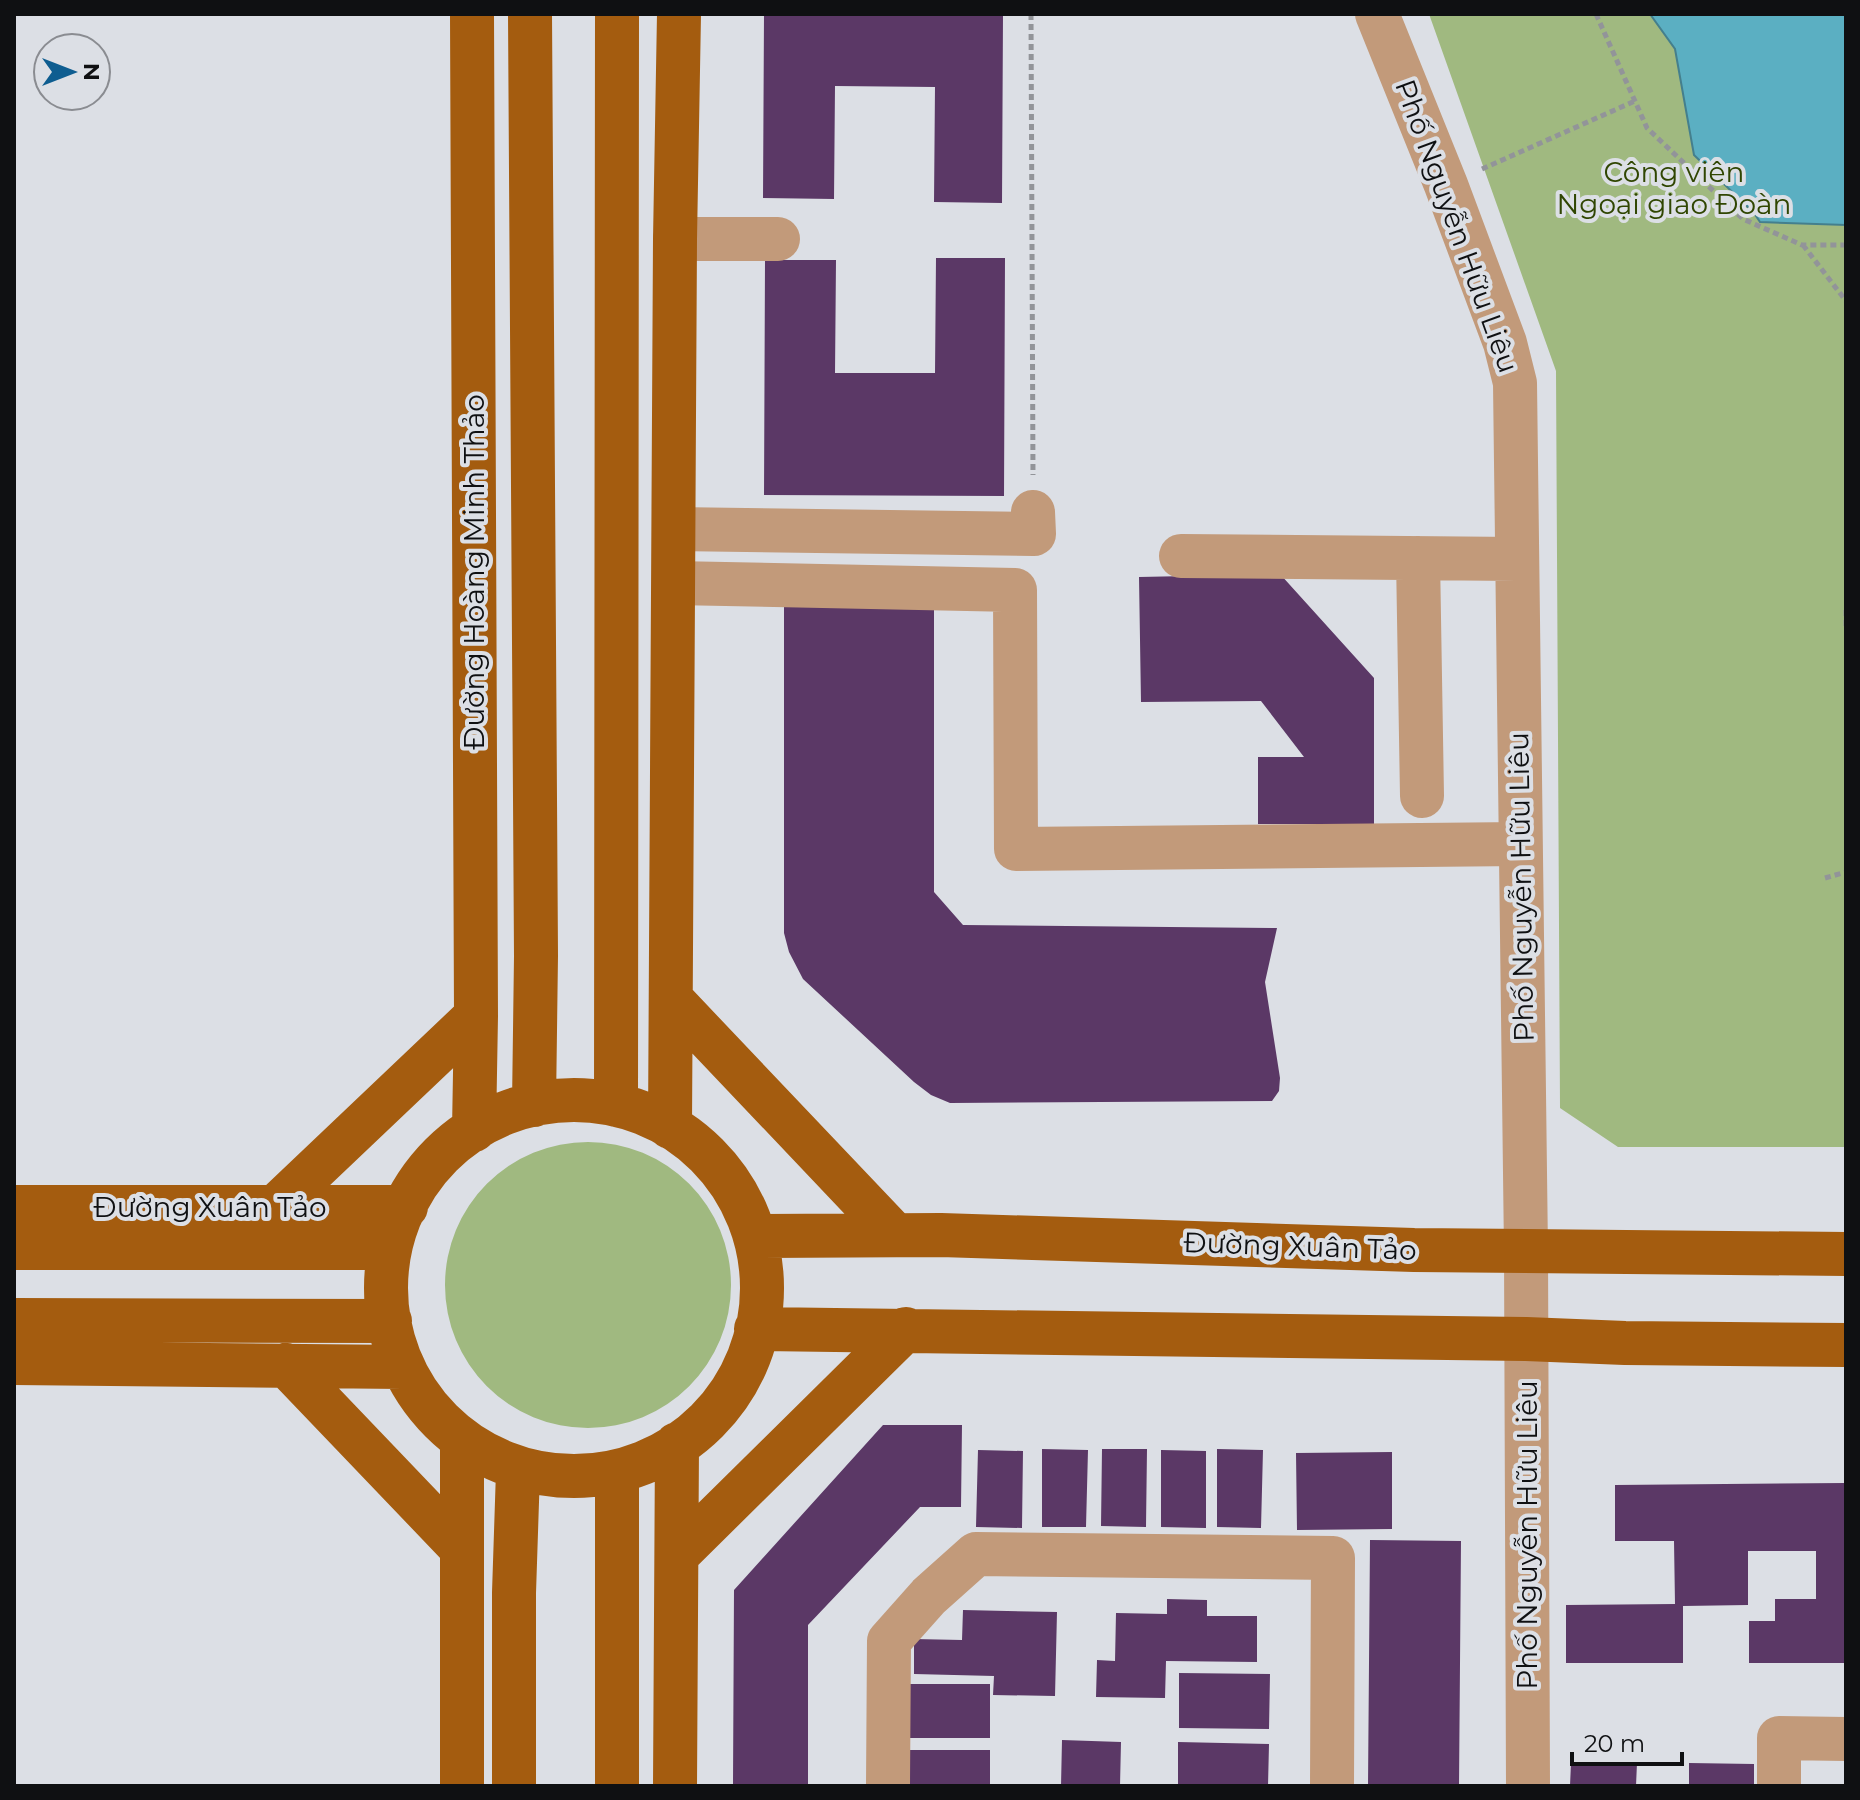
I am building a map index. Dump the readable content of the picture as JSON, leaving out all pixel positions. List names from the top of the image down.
{
  "streets": {
    "main road": ["Đường Hoàng Minh Thảo", "Đường Xuân Tảo"],
    "street": ["Phố Nguyễn Hữu Liêu"]
  },
  "crossings": [
    ["Phố Nguyễn Hữu Liêu", "Đường Xuân Tảo"]
  ],
  "parks": ["Công viên Ngoại giao Đoàn"],
  "scale_bar": "20 m",
  "north": "right"
}
